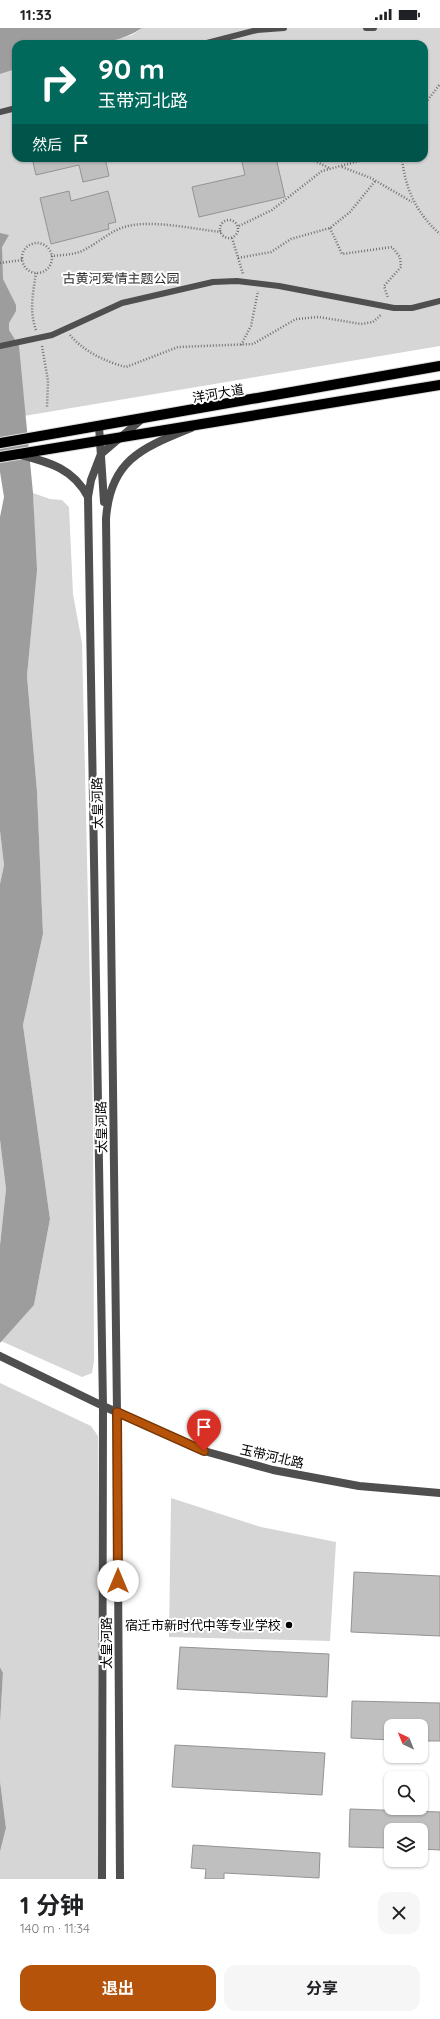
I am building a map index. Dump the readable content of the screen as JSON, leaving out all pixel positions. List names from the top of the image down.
{
  "streets": {
    "main road": ["洋河大道"],
    "street": ["太皇河路", "玉带河北路"]
  },
  "crossings": [
    ["太皇河路", "玉带河北路"]
  ],
  "parks": ["古黄河爱情主题公园"],
  "places": ["宿迁市新时代中等专业学校"],
  "north": "top left",
  "page": {
    "status": "11:33",
    "turn": ["90 m", "玉带河北路"],
    "then": "然后",
    "heading": ["1 分钟", "140 m · 11:34"],
    "buttons": ["退出", "分享"]
  }
}
